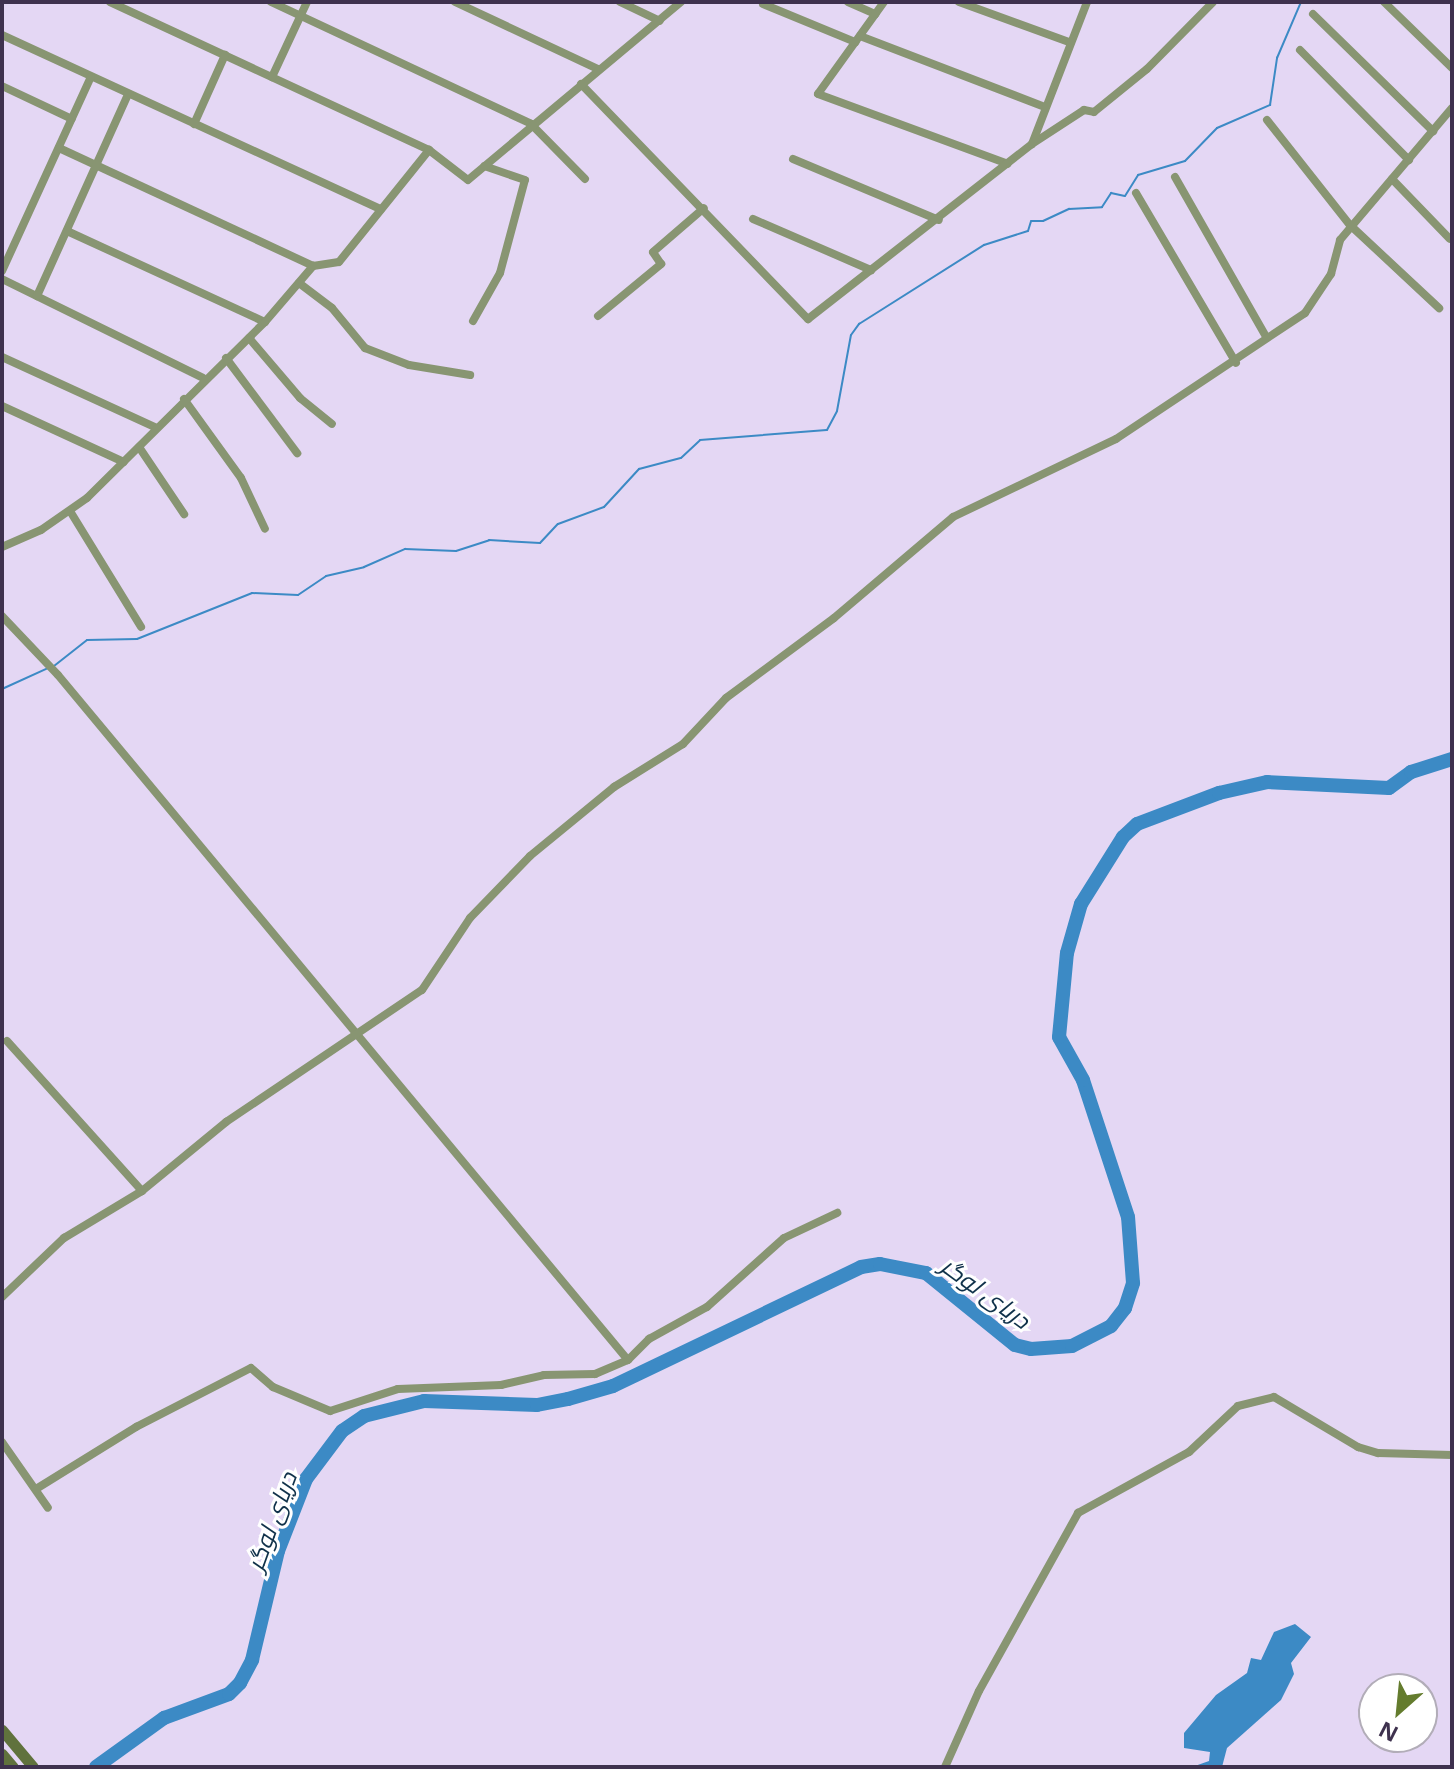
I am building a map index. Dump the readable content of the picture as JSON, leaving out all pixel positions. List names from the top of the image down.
{
  "water": ["دریای لوگر"],
  "north": "bottom left"
}
